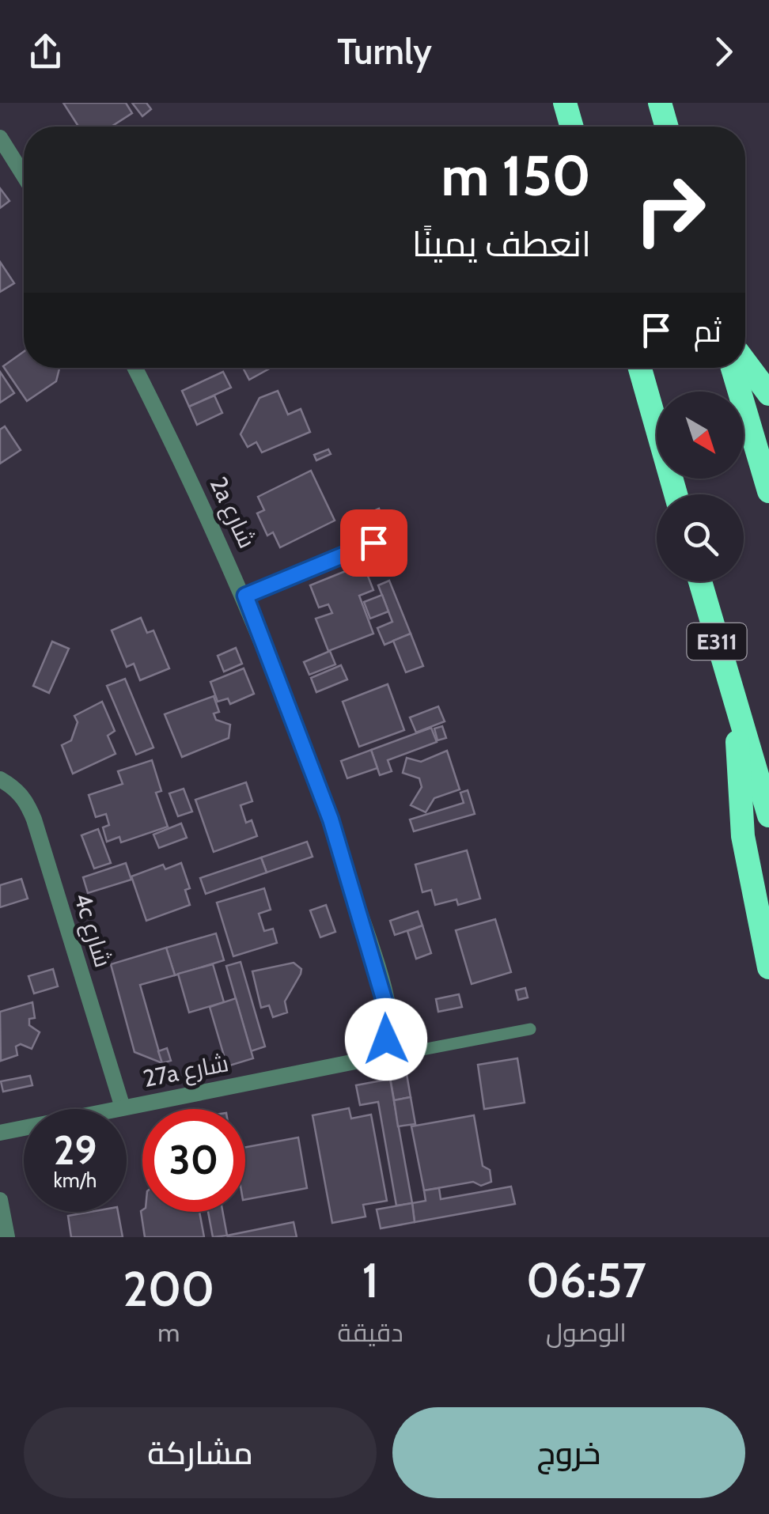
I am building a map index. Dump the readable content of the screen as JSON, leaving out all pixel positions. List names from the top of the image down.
{
  "streets": {
    "highway": ["E311"],
    "street": ["2a شارع", "4c شارع", "27a شارع"]
  },
  "crossings": [
    ["2a شارع", "27a شارع"],
    ["4c شارع", "27a شارع"]
  ],
  "north": "bottom right",
  "page": {
    "header": "Turnly",
    "turn": ["150 m", "انعطف يمينًا"],
    "then": "ثم",
    "speed": "29 km/h",
    "limit": "30",
    "eta": [
      "06:57",
      "الوصول",
      "1",
      "دقيقة",
      "200",
      "m"
    ],
    "buttons": ["خروج", "مشاركة"]
  }
}
